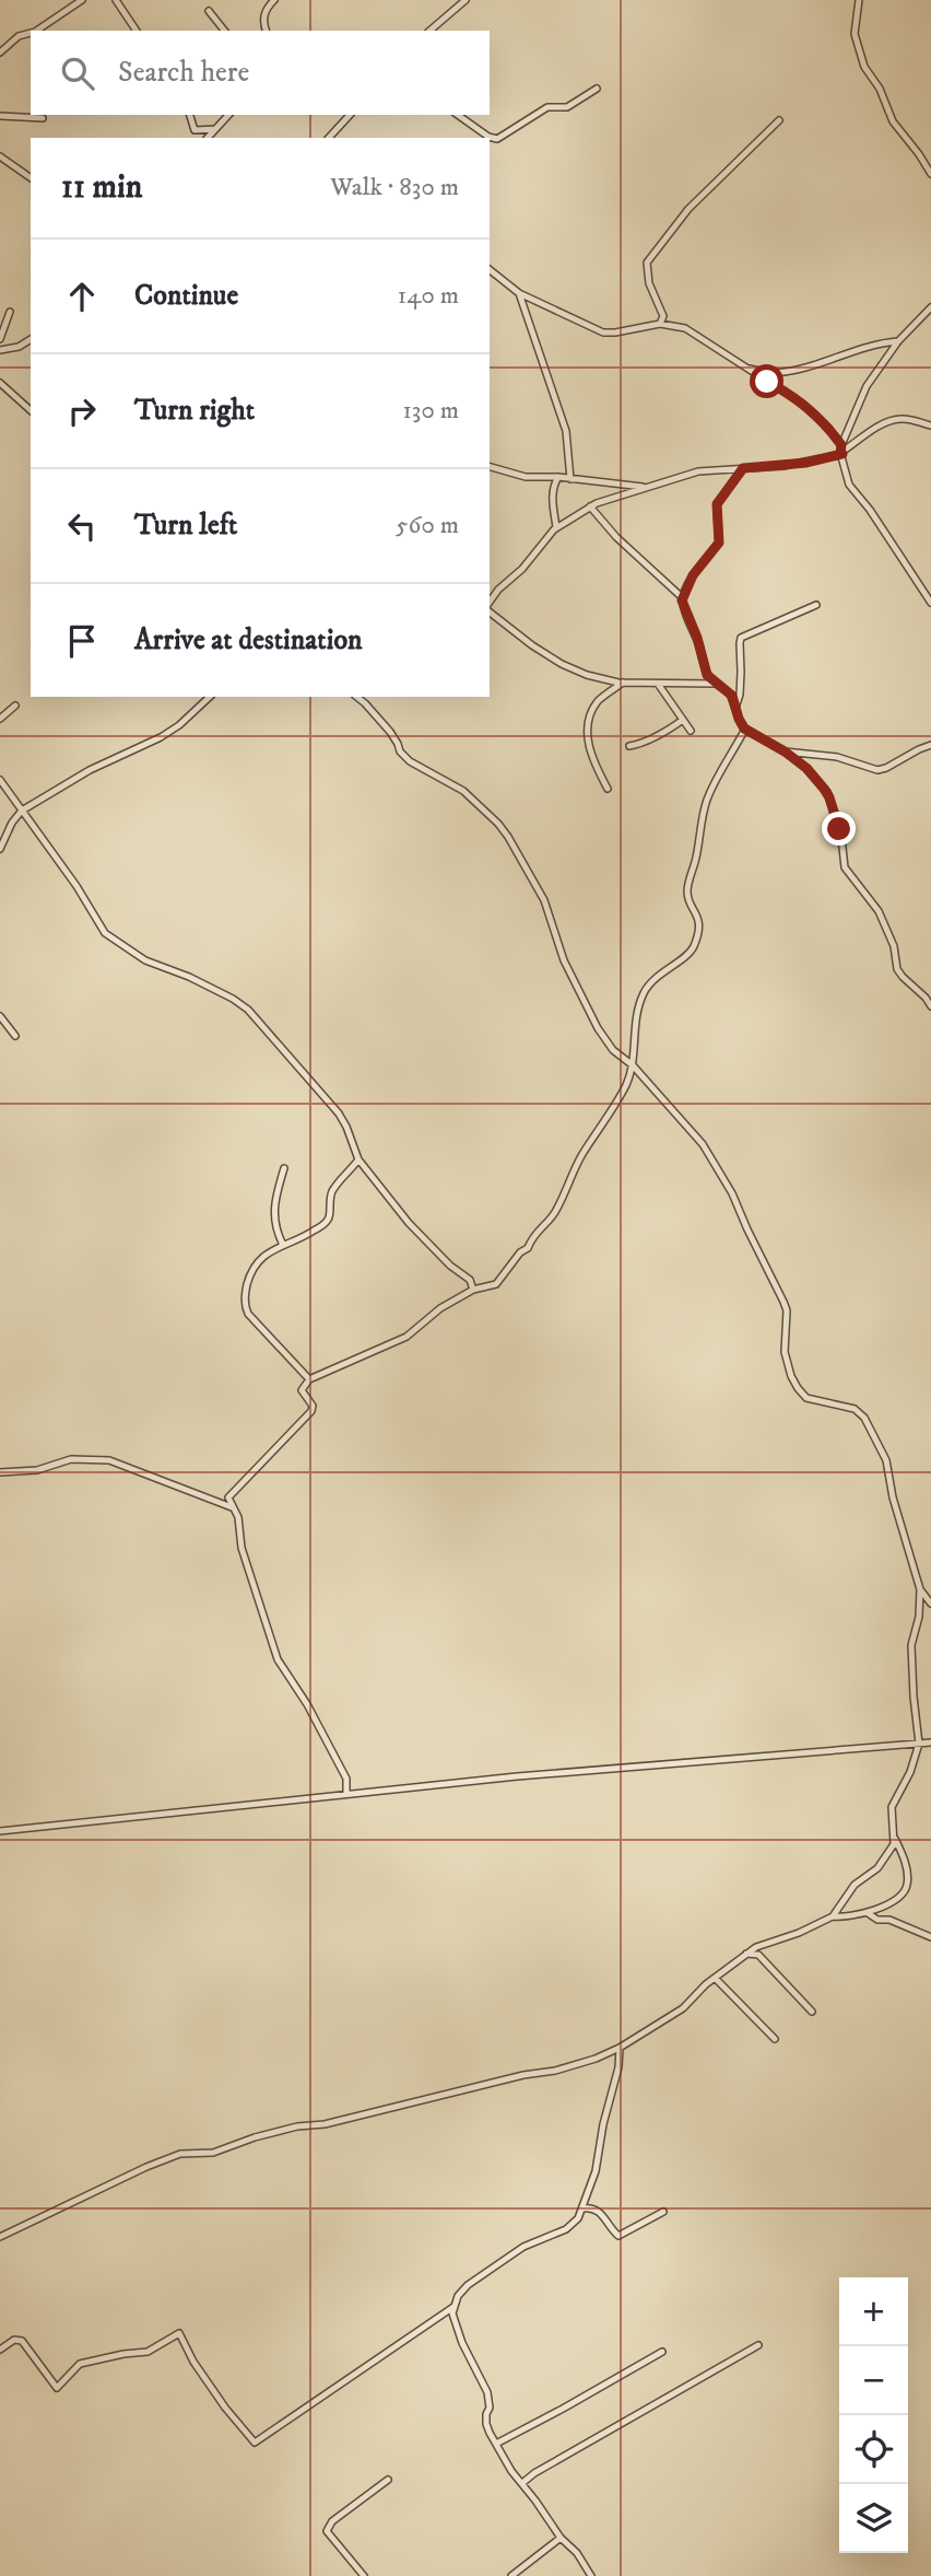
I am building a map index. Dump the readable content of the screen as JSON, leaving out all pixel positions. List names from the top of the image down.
{
  "page": {
    "search": "Search here",
    "heading": ["11 min", "Walk · 830 m"],
    "list": [
      ["Continue", "140 m"],
      ["Turn right", "130 m"],
      ["Turn left", "560 m"],
      "Arrive at destination"
    ],
    "map_buttons": ["+", "−"]
  }
}
